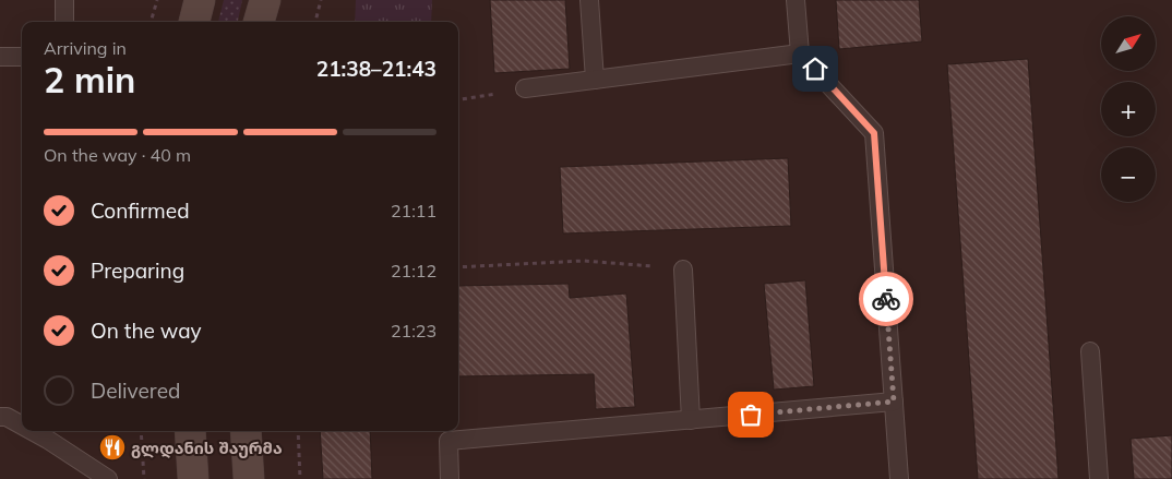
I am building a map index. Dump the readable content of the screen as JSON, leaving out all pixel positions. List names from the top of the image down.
{
  "places": {
    "restaurant": ["გლდანის შაურმა"]
  },
  "north": "top right",
  "page": {
    "map_buttons": ["+", "−"],
    "heading": ["2 min", "Arriving in", "21:38–21:43"],
    "bar": "On the way · 40 m",
    "list": [
      ["Confirmed", "21:11"],
      ["Preparing", "21:12"],
      ["On the way", "21:23"],
      "Delivered"
    ]
  }
}
